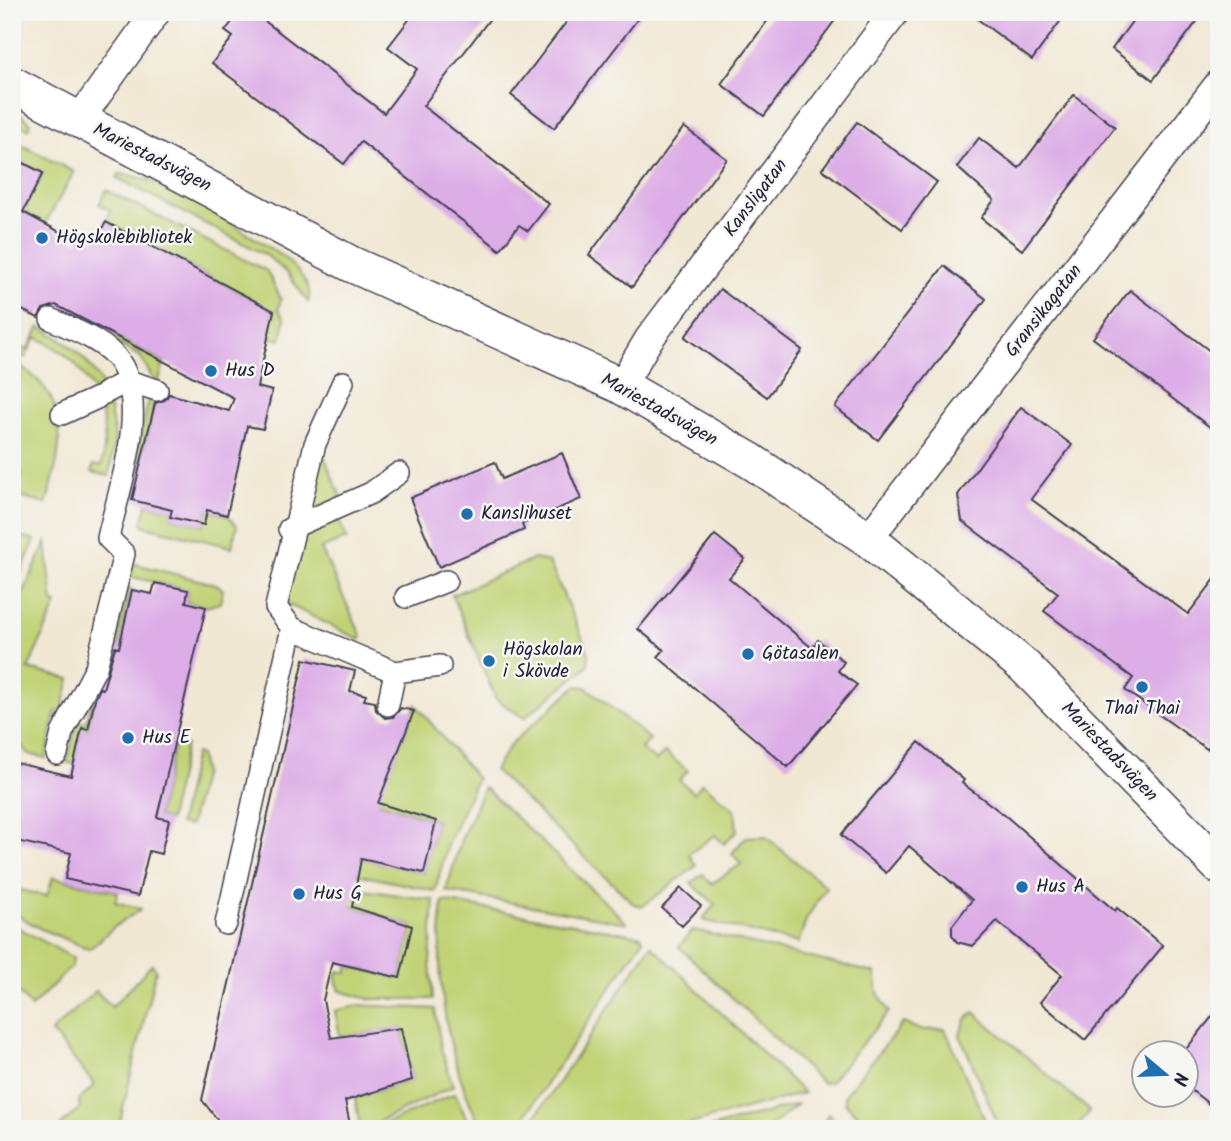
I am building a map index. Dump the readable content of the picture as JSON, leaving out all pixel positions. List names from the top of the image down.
{
  "streets": {
    "street": ["Mariestadsvägen", "Kansligatan", "Gransikagatan"]
  },
  "crossings": [
    ["Mariestadsvägen", "Kansligatan"],
    ["Mariestadsvägen", "Gransikagatan"]
  ],
  "places": [
    "Högskolebibliotek",
    "Hus D",
    "Kanslihuset",
    "Götasalen",
    "Högskolan i Skövde",
    "Thai Thai",
    "Hus E",
    "Hus A",
    "Hus G"
  ],
  "north": "right"
}
